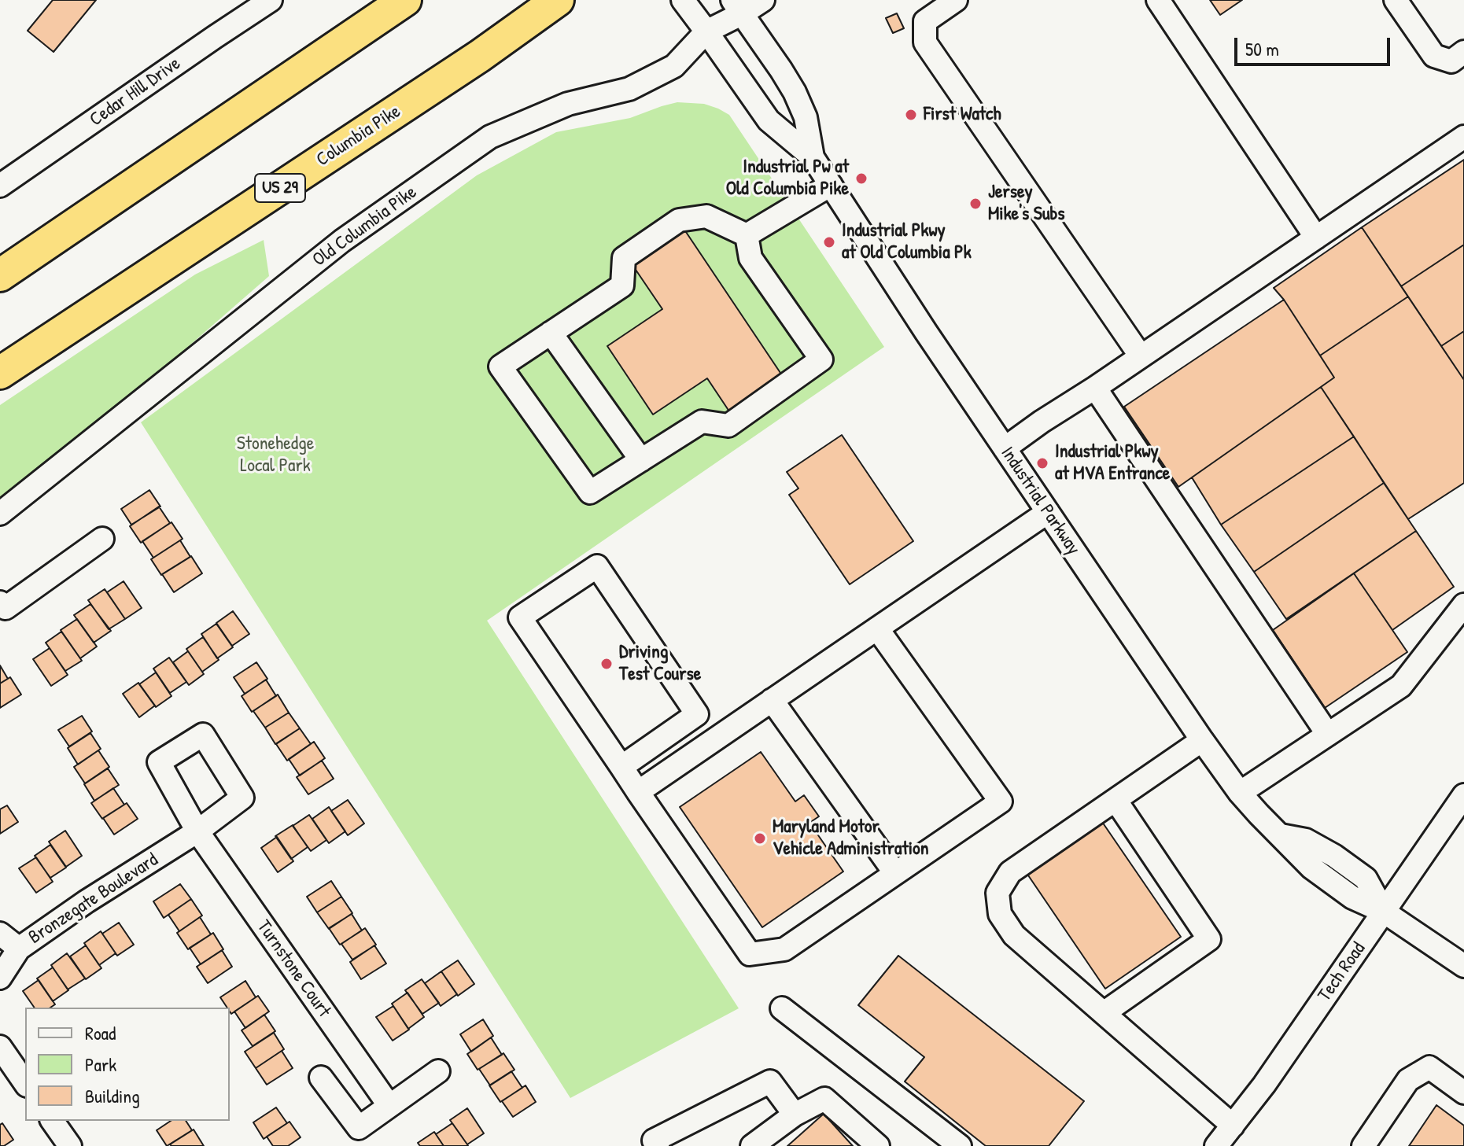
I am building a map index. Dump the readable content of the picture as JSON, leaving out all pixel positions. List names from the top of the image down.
{
  "streets": {
    "highway": ["Columbia Pike", "US 29"],
    "street": [
      "Cedar Hill Drive",
      "Old Columbia Pike",
      "Industrial Parkway",
      "Bronzegate Boulevard",
      "Turnstone Court",
      "Tech Road"
    ]
  },
  "crossings": [
    ["Old Columbia Pike", "Industrial Parkway"],
    ["Industrial Parkway", "Tech Road"],
    ["Bronzegate Boulevard", "Turnstone Court"]
  ],
  "parks": ["Stonehedge Local Park"],
  "places": [
    "First Watch",
    "Industrial Pw at Old Columbia Pike",
    "Jersey Mike's Subs",
    "Industrial Pkwy at Old Columbia Pk",
    "Industrial Pkwy at MVA Entrance",
    "Driving Test Course",
    "Maryland Motor Vehicle Administration"
  ],
  "legend": ["Road", "Park", "Building"],
  "scale_bar": "50 m"
}
